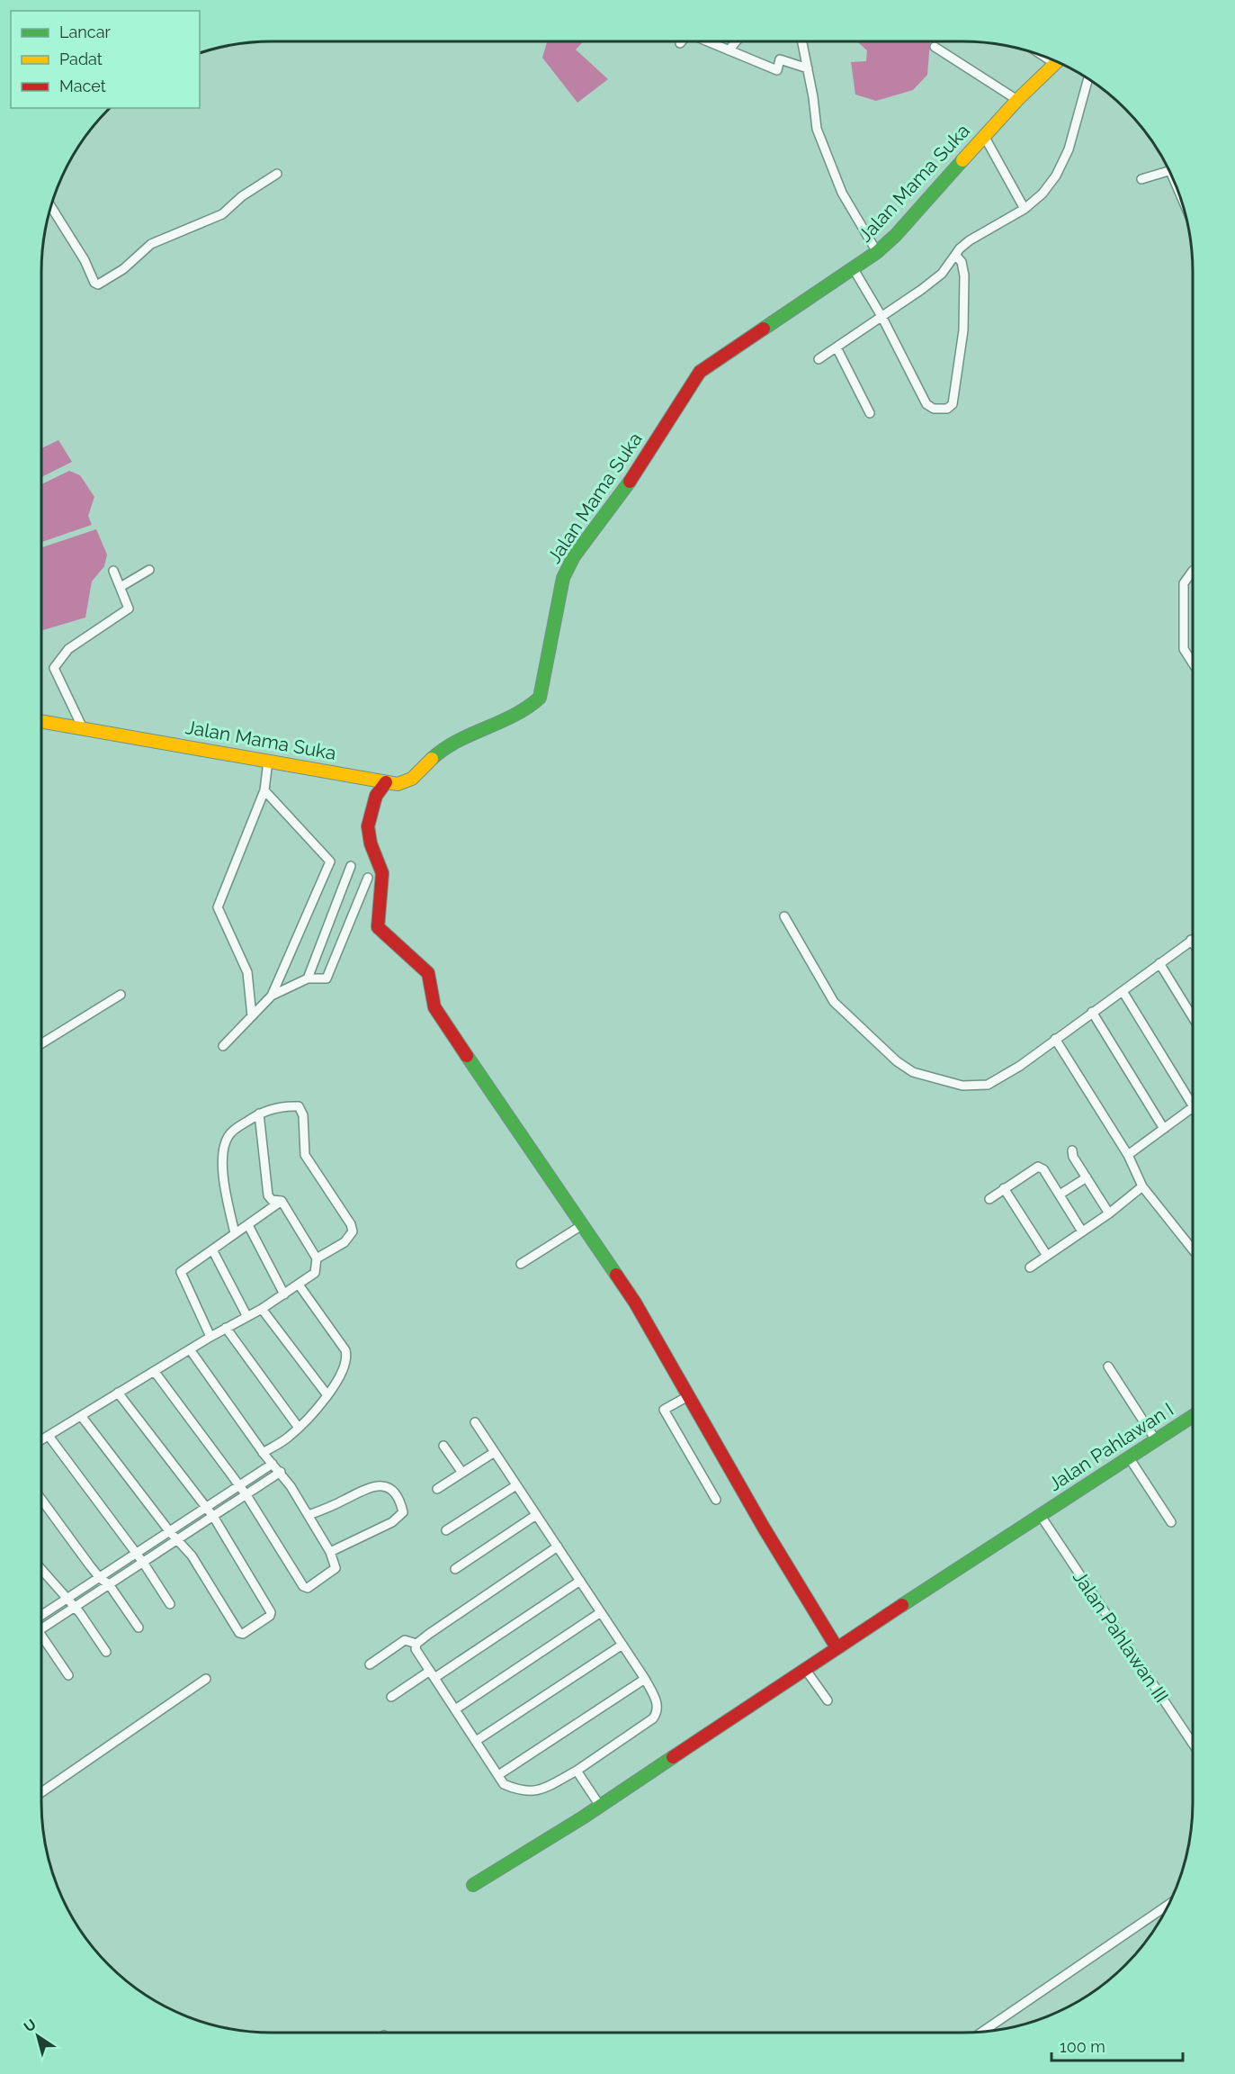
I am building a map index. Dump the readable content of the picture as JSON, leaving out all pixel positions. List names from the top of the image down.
{
  "streets": {
    "street": ["Jalan Mama Suka", "Jalan Pahlawan I", "Jalan Pahlawan III"]
  },
  "crossings": [
    ["Jalan Pahlawan I", "Jalan Pahlawan III"]
  ],
  "legend": ["Lancar", "Padat", "Macet"],
  "scale_bar": "100 m",
  "north": "top left"
}
